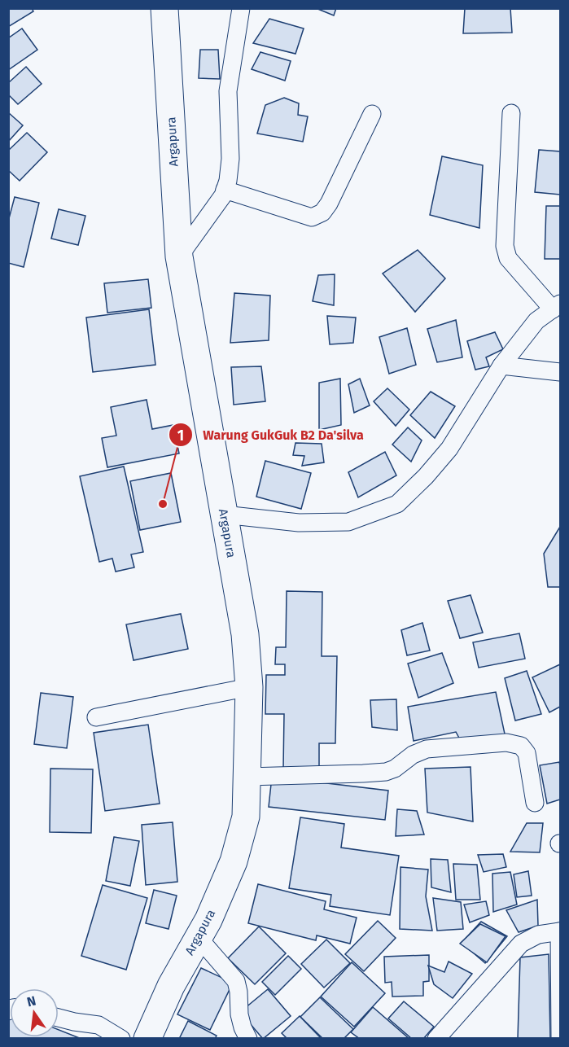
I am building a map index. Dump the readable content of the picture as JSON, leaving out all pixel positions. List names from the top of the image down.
{
  "streets": {
    "highway": ["Argapura"]
  },
  "places": ["Warung GukGuk B2 Da'silva"],
  "north": "top"
}
